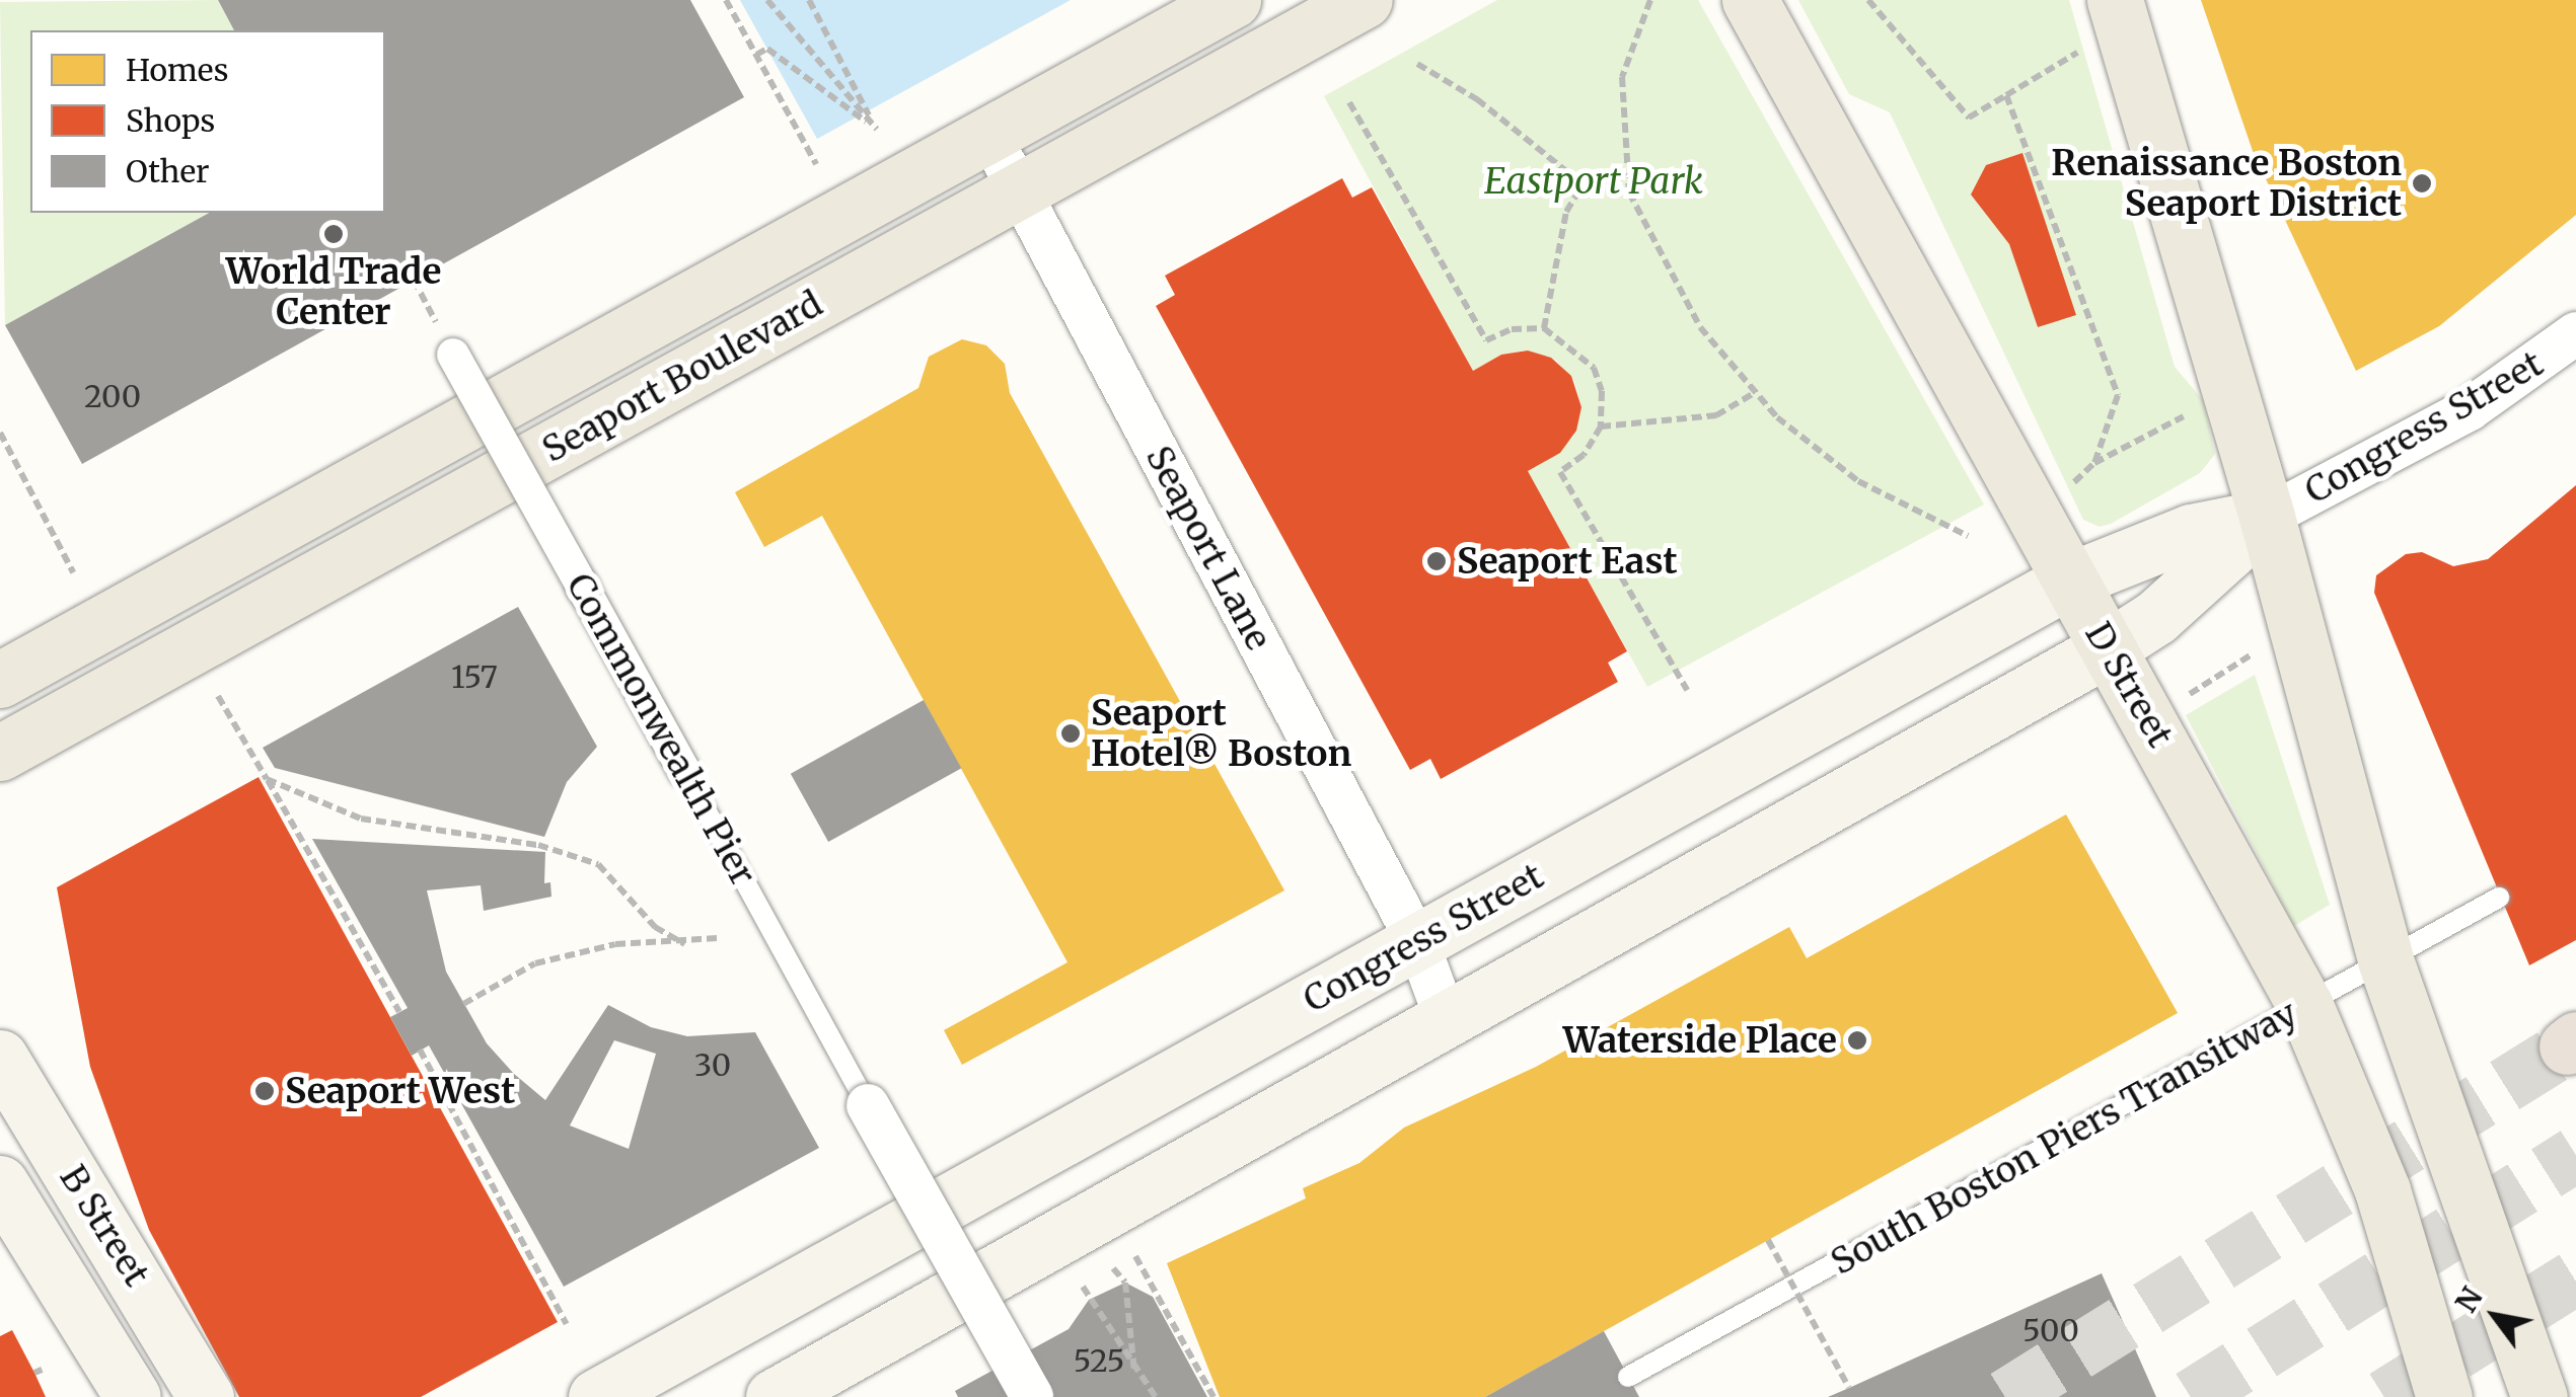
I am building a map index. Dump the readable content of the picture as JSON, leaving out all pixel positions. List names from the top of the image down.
{
  "streets": {
    "main road": [
      "Seaport Boulevard",
      "Congress Street",
      "D Street",
      "B Street"
    ],
    "street": ["Seaport Lane", "Commonwealth Pier"],
    "lane": ["South Boston Piers Transitway"]
  },
  "crossings": [
    ["Seaport Boulevard", "Seaport Lane"],
    ["Congress Street", "Seaport Lane"],
    ["Congress Street", "D Street"],
    ["D Street", "South Boston Piers Transitway"]
  ],
  "parks": ["Eastport Park"],
  "places": [
    "Renaissance Boston Seaport District",
    "World Trade Center",
    "Seaport East",
    "Seaport Hotel® Boston",
    "Waterside Place",
    "Seaport West"
  ],
  "house_numbers": [
    "200",
    "157",
    "30",
    "500",
    "525"
  ],
  "legend": ["Homes", "Shops", "Other"],
  "north": "top left"
}
